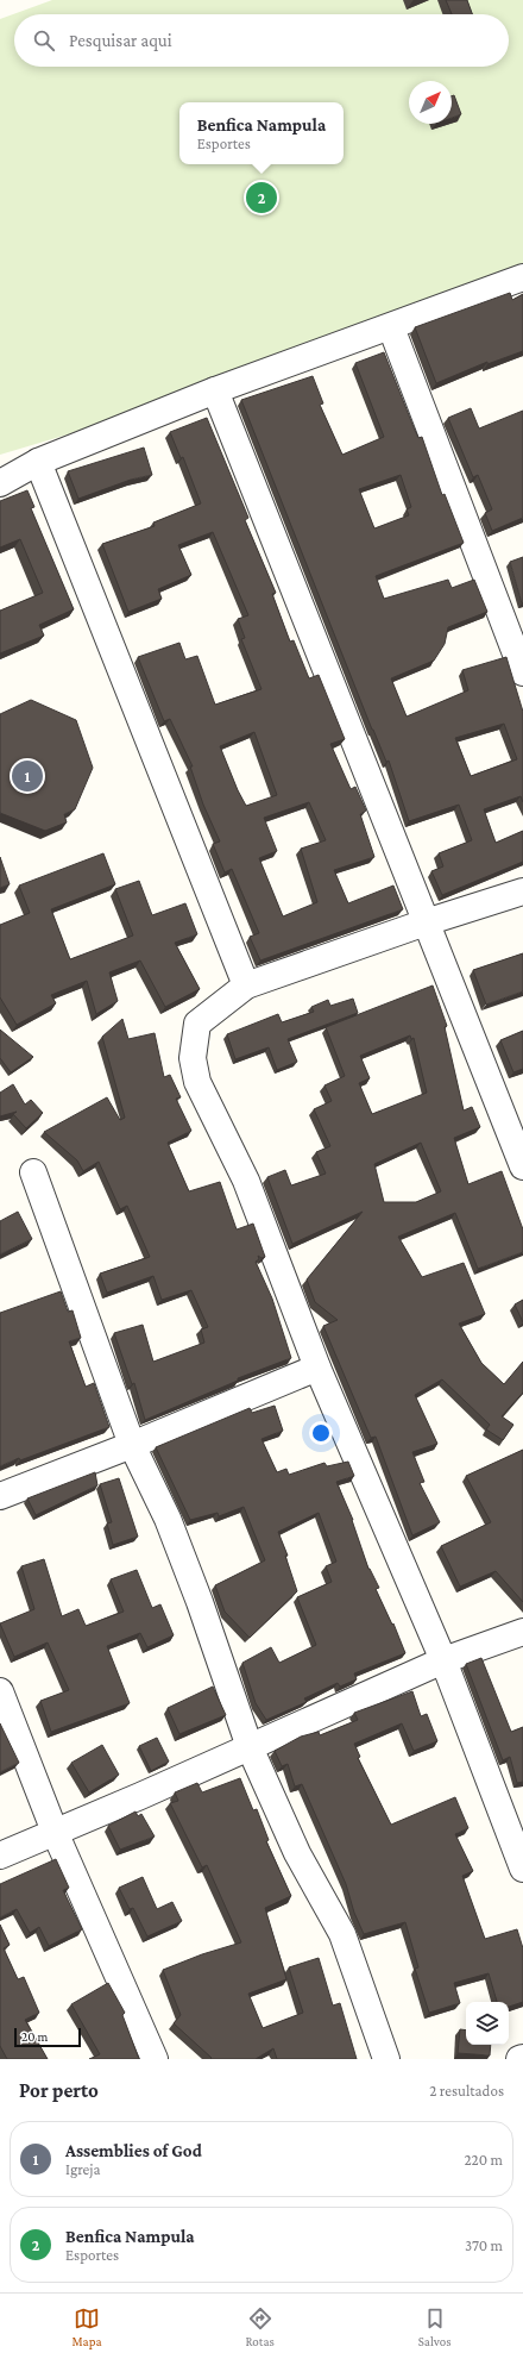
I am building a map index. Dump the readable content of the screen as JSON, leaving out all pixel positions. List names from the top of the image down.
{
  "scale_bar": "20 m",
  "north": "top right",
  "page": {
    "search": "Pesquisar aqui",
    "popup": ["Benfica Nampula", "Esportes"],
    "pins": ["2", "1"],
    "scale": "20 m",
    "heading": ["Por perto", "2 resultados"],
    "list": [
      {
        "mark": "1",
        "name": "Assemblies of God",
        "note": "Igreja",
        "value": "220 m"
      },
      {
        "mark": "2",
        "name": "Benfica Nampula",
        "note": "Esportes",
        "value": "370 m"
      }
    ],
    "nav": ["Mapa", "Rotas", "Salvos"]
  }
}
